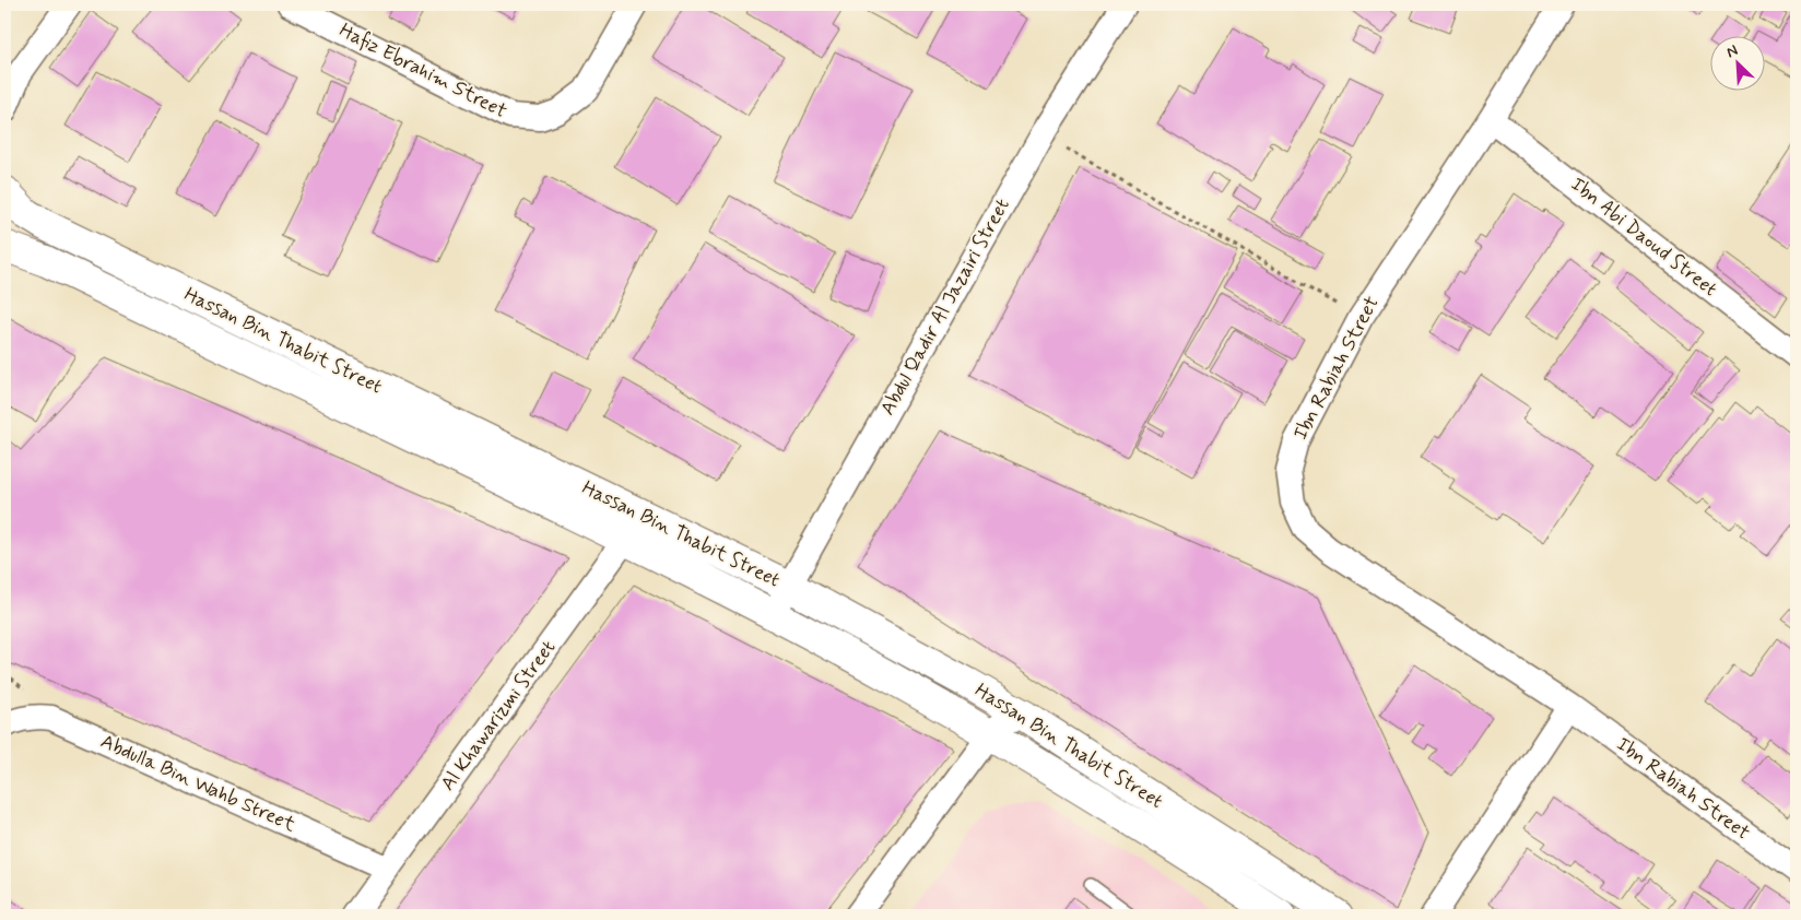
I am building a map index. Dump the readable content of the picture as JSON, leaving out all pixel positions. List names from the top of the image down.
{
  "streets": {
    "street": [
      "Hafiz Ebrahim Street",
      "Ibn Abi Daoud Street",
      "Abdul Qadir Al Jazairi Street",
      "Hassan Bin Thabit Street",
      "Ibn Rabiah Street",
      "Al Khawarizmi Street",
      "Abdulla Bin Wahb Street"
    ]
  },
  "crossings": [
    ["Ibn Abi Daoud Street", "Ibn Rabiah Street"],
    ["Abdul Qadir Al Jazairi Street", "Hassan Bin Thabit Street"],
    ["Hassan Bin Thabit Street", "Al Khawarizmi Street"],
    ["Al Khawarizmi Street", "Abdulla Bin Wahb Street"]
  ],
  "north": "top left"
}
